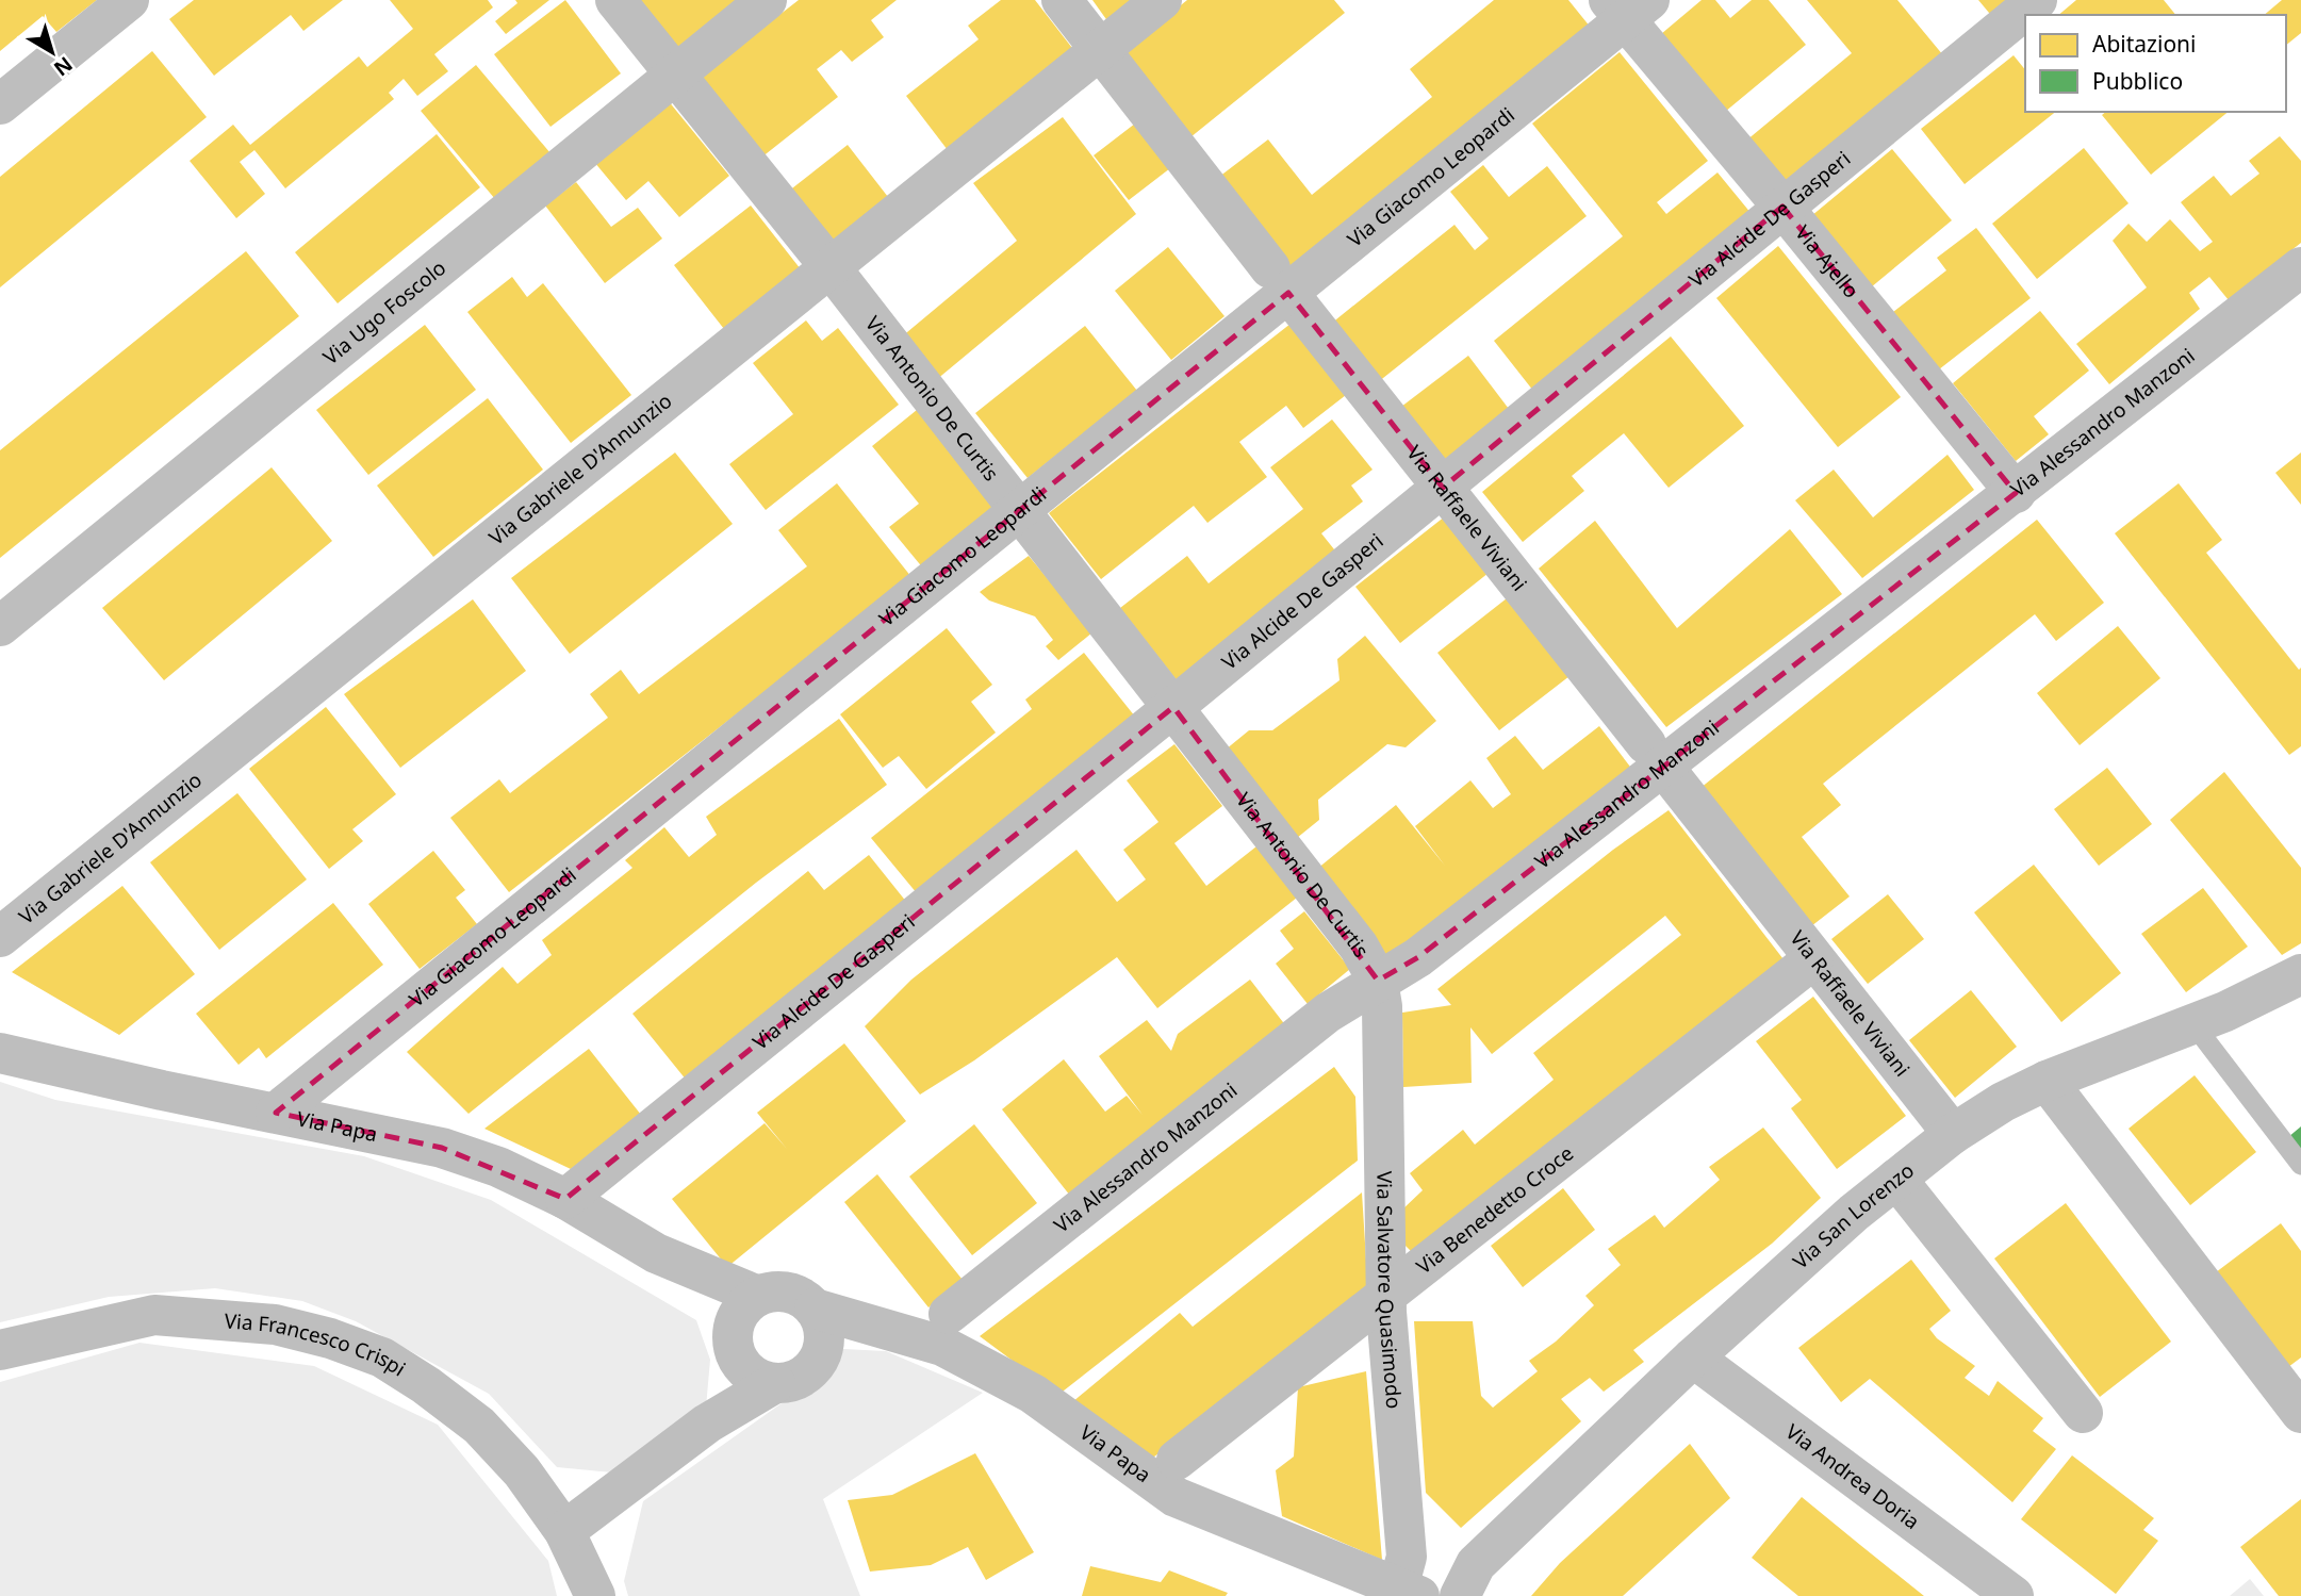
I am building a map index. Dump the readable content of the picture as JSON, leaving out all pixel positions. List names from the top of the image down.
{
  "streets": {
    "street": [
      "Via Giacomo Leopardi",
      "Via Alcide De Gasperi",
      "Via Ajello",
      "Via Ugo Foscolo",
      "Via Antonio De Curtis",
      "Via Alessandro Manzoni",
      "Via Gabriele D'Annunzio",
      "Via Raffaele Viviani",
      "Via Papa",
      "Via Benedetto Croce",
      "Via San Lorenzo",
      "Via Salvatore Quasimodo",
      "Via Francesco Crispi",
      "Via Andrea Doria"
    ]
  },
  "crossings": [
    ["Via Giacomo Leopardi", "Via Ajello"],
    ["Via Giacomo Leopardi", "Via Antonio De Curtis"],
    ["Via Giacomo Leopardi", "Via Raffaele Viviani"],
    ["Via Giacomo Leopardi", "Via Papa"],
    ["Via Alcide De Gasperi", "Via Ajello"],
    ["Via Alcide De Gasperi", "Via Antonio De Curtis"],
    ["Via Alcide De Gasperi", "Via Raffaele Viviani"],
    ["Via Alcide De Gasperi", "Via Papa"],
    ["Via Ajello", "Via Alessandro Manzoni"],
    ["Via Ugo Foscolo", "Via Antonio De Curtis"],
    ["Via Antonio De Curtis", "Via Alessandro Manzoni"],
    ["Via Antonio De Curtis", "Via Gabriele D'Annunzio"],
    ["Via Antonio De Curtis", "Via Salvatore Quasimodo"],
    ["Via Alessandro Manzoni", "Via Raffaele Viviani"],
    ["Via Alessandro Manzoni", "Via Salvatore Quasimodo"],
    ["Via Gabriele D'Annunzio", "Via Raffaele Viviani"],
    ["Via Raffaele Viviani", "Via Benedetto Croce"],
    ["Via Raffaele Viviani", "Via San Lorenzo"],
    ["Via Papa", "Via San Lorenzo"],
    ["Via Papa", "Via Salvatore Quasimodo"],
    ["Via Benedetto Croce", "Via Salvatore Quasimodo"],
    ["Via San Lorenzo", "Via Salvatore Quasimodo"],
    ["Via San Lorenzo", "Via Andrea Doria"]
  ],
  "legend": ["Abitazioni", "Pubblico"],
  "north": "bottom right"
}
